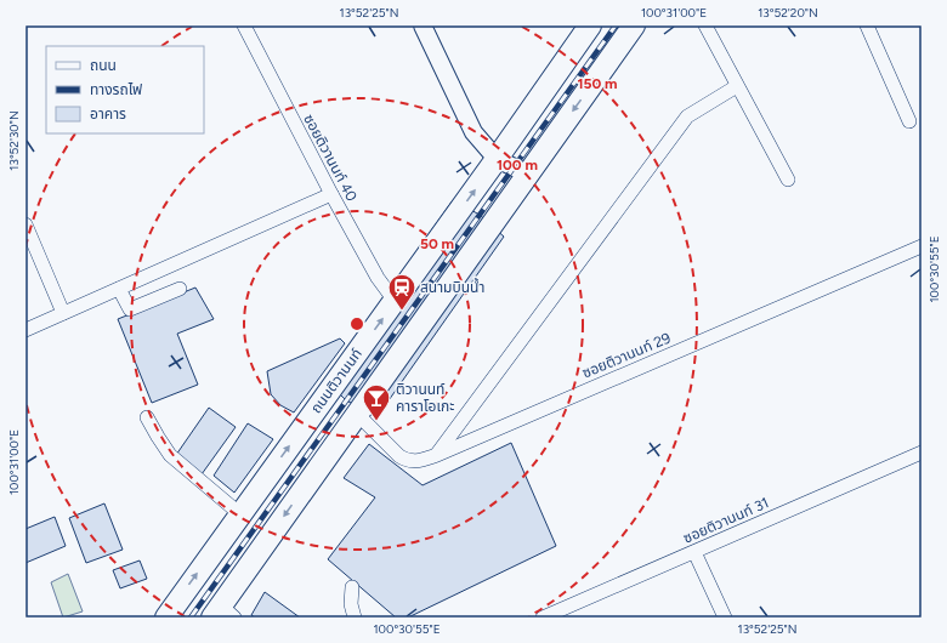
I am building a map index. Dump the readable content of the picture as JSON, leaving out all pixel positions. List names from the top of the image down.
{
  "streets": {
    "main road": ["ถนนติวานนท์"],
    "street": ["ซอยติวานนท์ 40", "ซอยติวานนท์ 29", "ซอยติวานนท์ 31"]
  },
  "crossings": [
    ["ซอยติวานนท์ 40", "ถนนติวานนท์"]
  ],
  "places": {
    "station": ["สนามบินน้ำ"],
    "bar": ["ติวานนท์ คาราโอเกะ"]
  },
  "legend": ["ถนน", "ทางรถไฟ", "อาคาร"],
  "coordinates": [
    "13°52'25\"N",
    "100°31'00\"E",
    "13°52'20\"N",
    "13°52'30\"N",
    "100°30'55\"E"
  ],
  "rings": ["150 m", "100 m", "50 m"]
}
